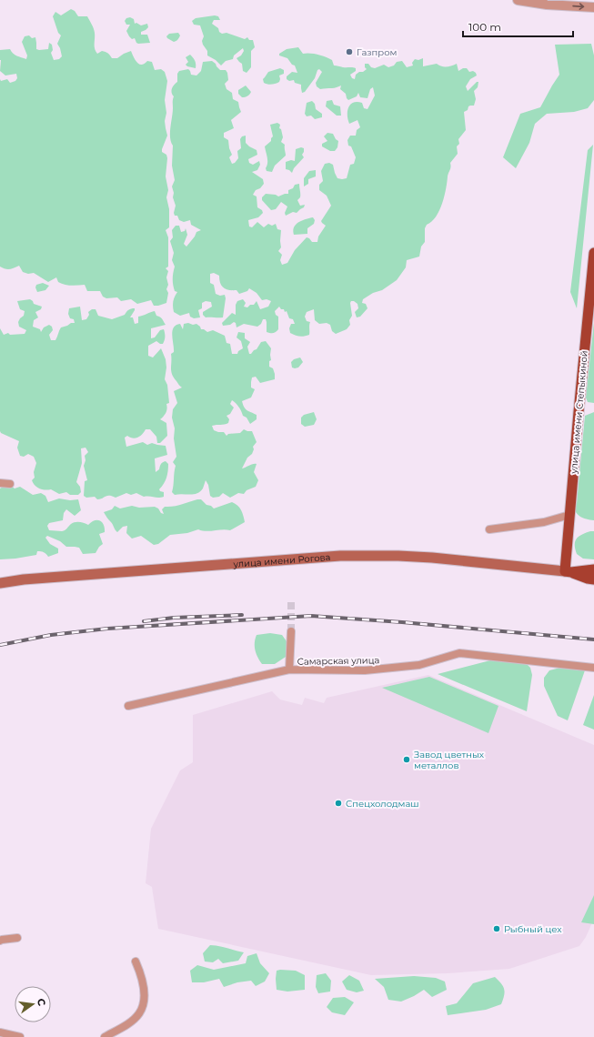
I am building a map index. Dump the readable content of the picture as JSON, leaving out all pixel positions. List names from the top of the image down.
{
  "streets": {
    "main road": ["улица имени Степыкиной", "улица имени Рогова"],
    "street": ["Самарская улица"]
  },
  "crossings": [
    ["улица имени Степыкиной", "улица имени Рогова"]
  ],
  "places": [
    "Газпром",
    "Завод цветных металлов",
    "Спецхолодмаш",
    "Рыбный цех"
  ],
  "scale_bar": "100 m",
  "north": "right"
}
